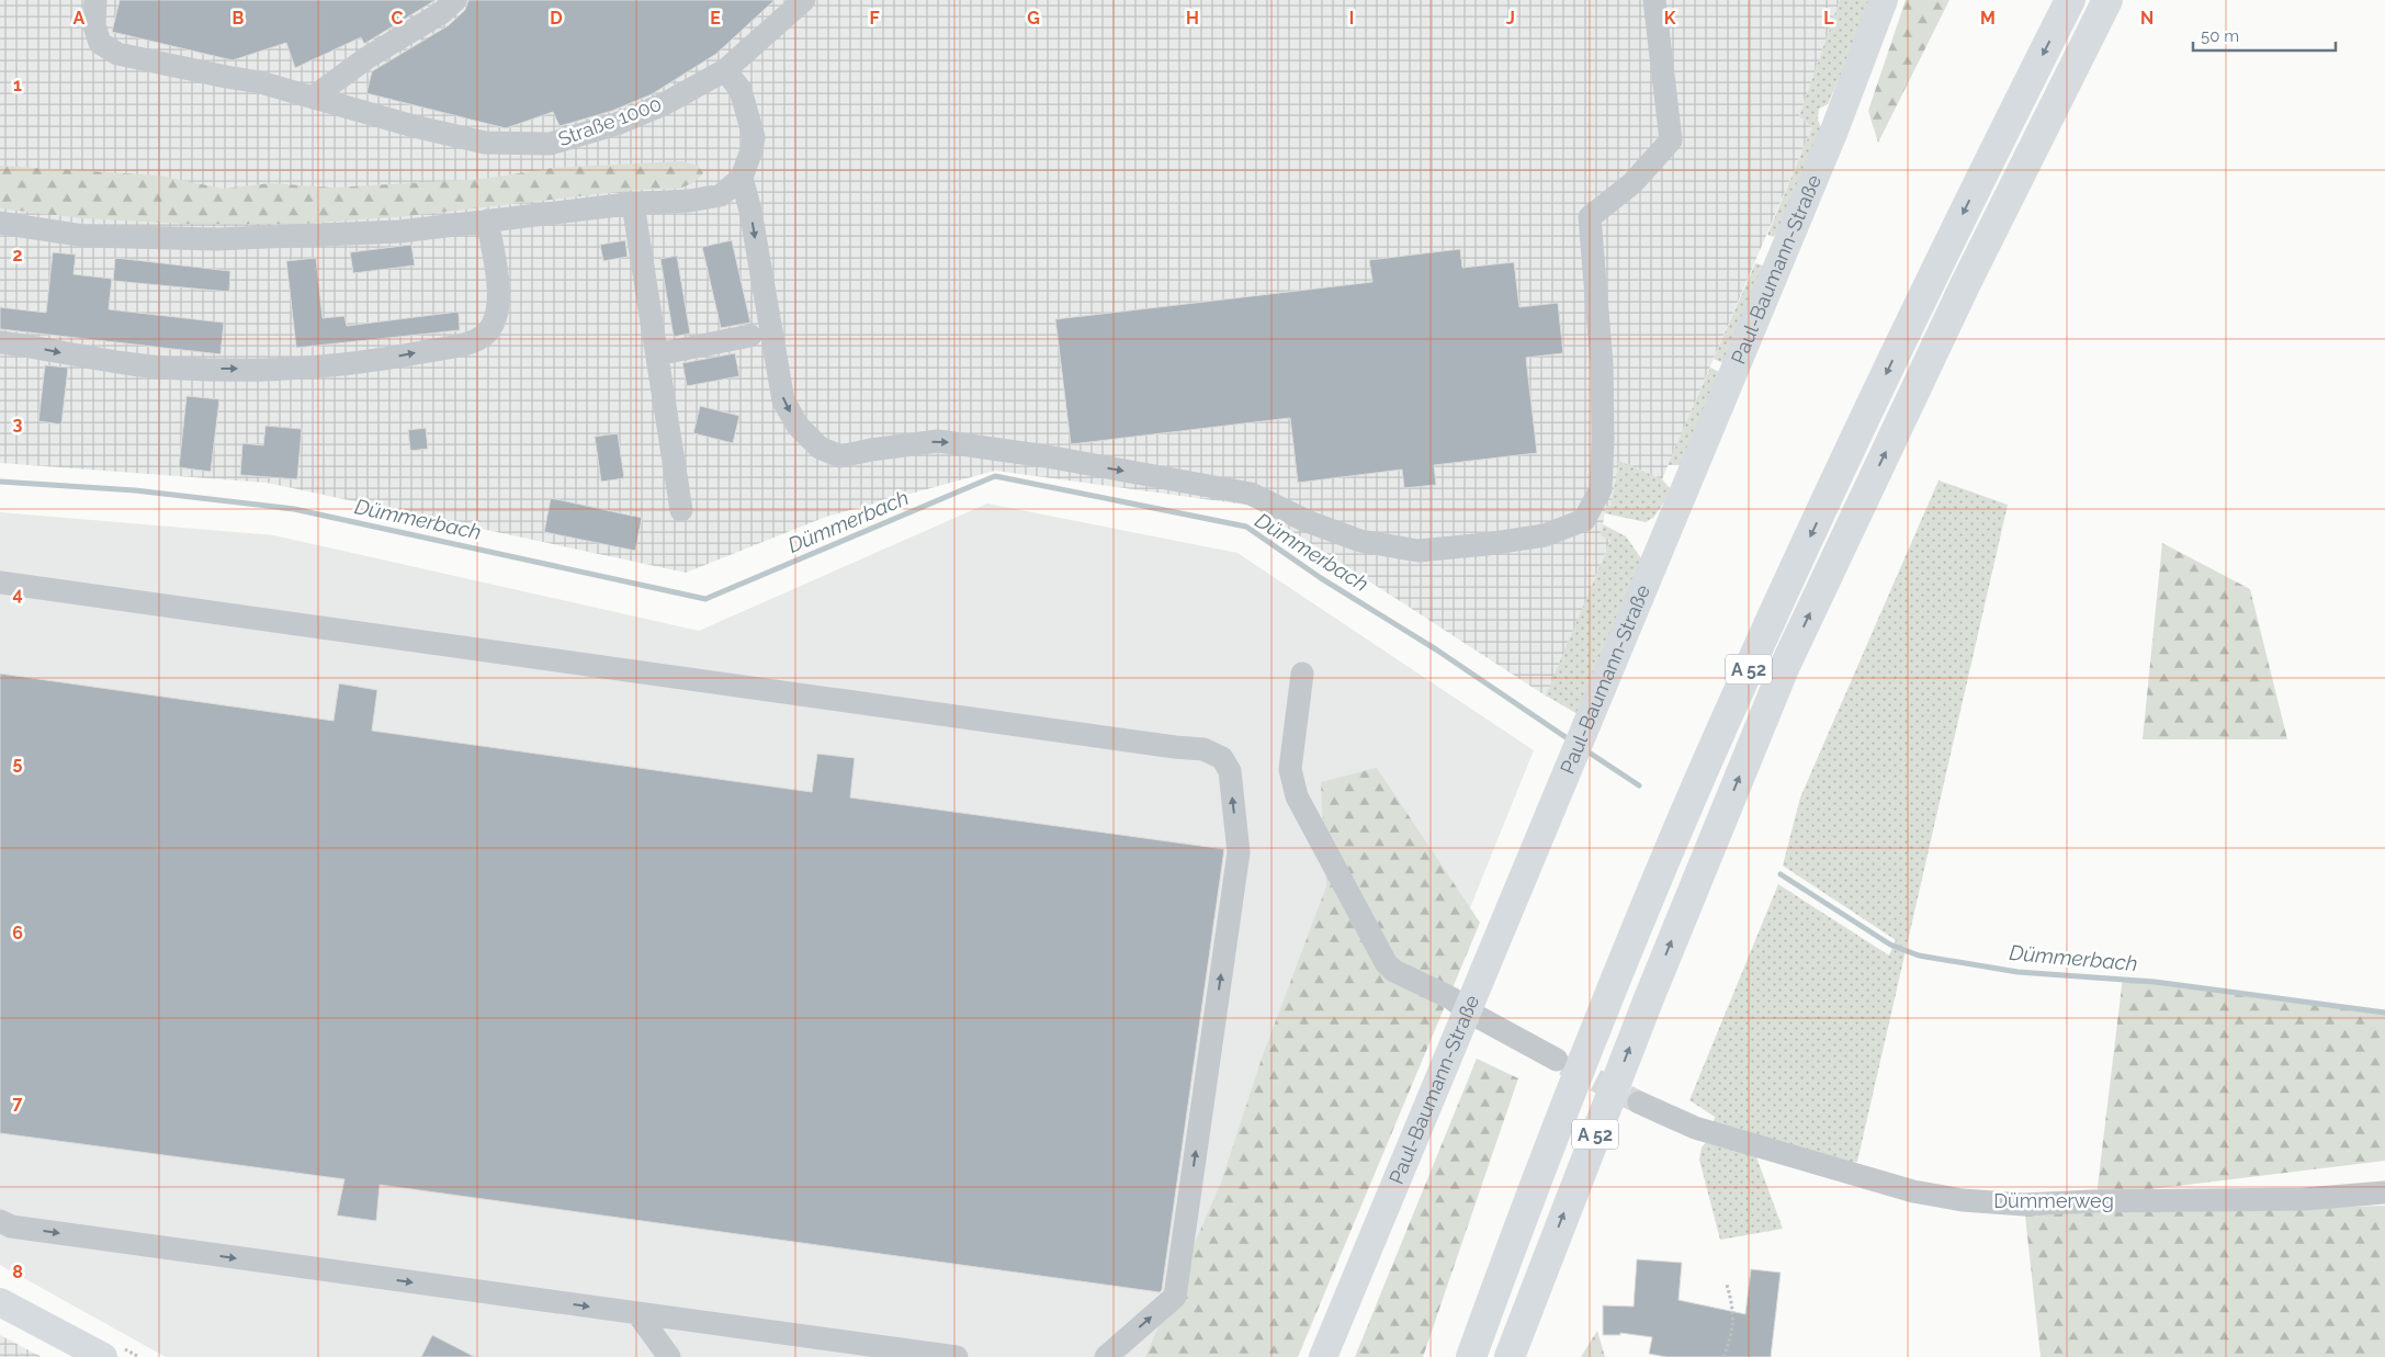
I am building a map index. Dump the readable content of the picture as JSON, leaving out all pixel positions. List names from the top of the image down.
{
  "streets": {
    "highway": ["A 52"],
    "main road": ["Paul-Baumann-Straße"],
    "street": ["Straße 1000", "Dümmerweg"]
  },
  "water": ["Dümmerbach"],
  "scale_bar": "50 m",
  "grid": {
    "columns": [
      "A",
      "B",
      "C",
      "D",
      "E",
      "F",
      "G",
      "H",
      "I",
      "J",
      "K",
      "L",
      "M",
      "N"
    ],
    "rows": [
      "1",
      "2",
      "3",
      "4",
      "5",
      "6",
      "7",
      "8"
    ]
  }
}
